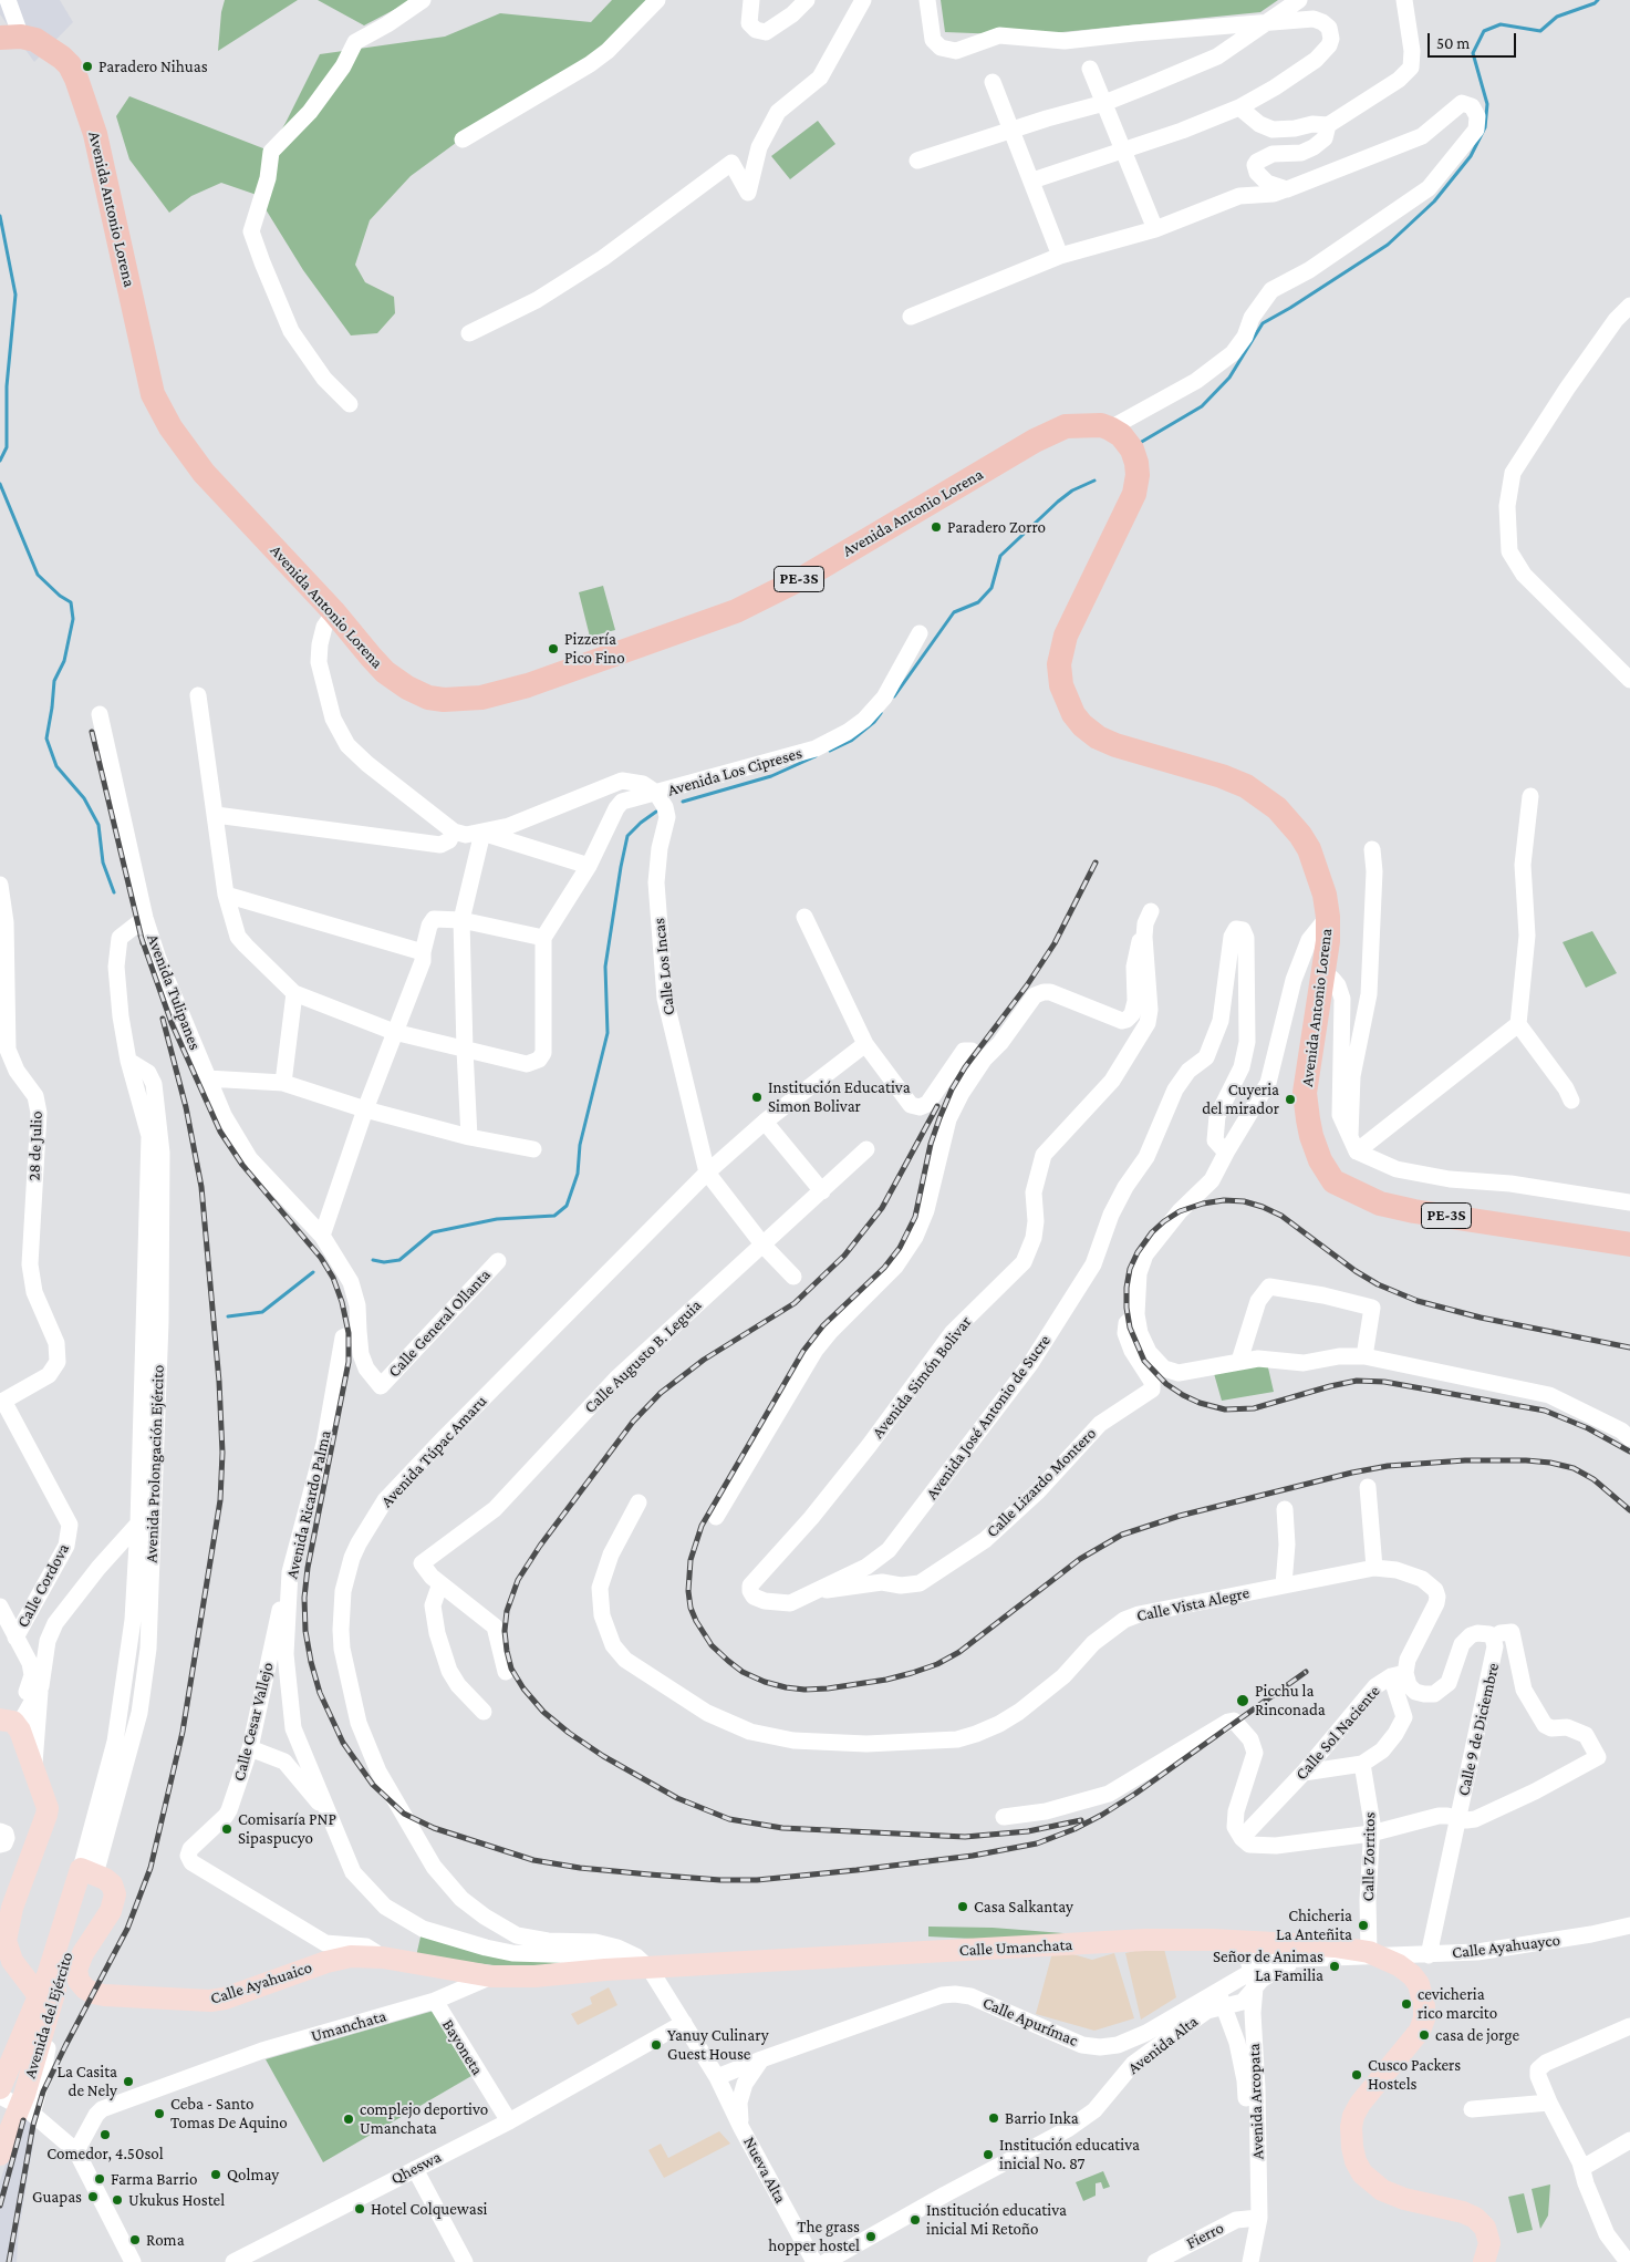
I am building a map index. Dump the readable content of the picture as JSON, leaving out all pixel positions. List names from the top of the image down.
{
  "streets": {
    "highway": ["Avenida Antonio Lorena", "PE-3S"],
    "main road": [
      "Calle Umanchata",
      "Calle Ayahuaico",
      "Avenida del Ejército",
      "Umanchata"
    ],
    "street": [
      "Avenida Los Cipreses",
      "Calle Los Incas",
      "Avenida Tulipanes",
      "28 de Julio",
      "Calle General Ollanta",
      "Calle Augusto B. Leguia",
      "Avenida Simón Bolivar",
      "Avenida José Antonio de Sucre",
      "Avenida Túpac Amaru",
      "Avenida Prolongación Ejército",
      "Calle Lizardo Montero",
      "Avenida Ricardo Palma",
      "Calle Cordova",
      "Calle Vista Alegre",
      "Calle Cesar Vallejo",
      "Calle 9 de Diciembre",
      "Calle Sol Naciente",
      "Calle Zorritos",
      "Calle Ayahuayco",
      "Calle Apurímac",
      "Avenida Alta",
      "Bayoneta",
      "Avenida Arcopata",
      "Qheswa",
      "Nueva Alta",
      "Fierro"
    ]
  },
  "crossings": [
    ["Avenida Los Cipreses", "Calle Los Incas"],
    ["Calle Los Incas", "Avenida Túpac Amaru"],
    ["Avenida Tulipanes", "Avenida Prolongación Ejército"],
    ["28 de Julio", "Calle Cordova"],
    ["Calle General Ollanta", "Avenida Ricardo Palma"],
    ["Avenida Simón Bolivar", "Calle Lizardo Montero"],
    ["Avenida Túpac Amaru", "Avenida Ricardo Palma"],
    ["Avenida Túpac Amaru", "Calle Umanchata"],
    ["Avenida Túpac Amaru", "Umanchata"],
    ["Avenida Túpac Amaru", "Nueva Alta"],
    ["Avenida Prolongación Ejército", "Calle Ayahuaico"],
    ["Avenida Prolongación Ejército", "Avenida del Ejército"],
    ["Avenida Ricardo Palma", "Calle Cesar Vallejo"],
    ["Avenida Ricardo Palma", "Calle Umanchata"],
    ["Avenida Ricardo Palma", "Umanchata"],
    ["Avenida Ricardo Palma", "Nueva Alta"],
    ["Calle Vista Alegre", "Calle Sol Naciente"],
    ["Calle Cesar Vallejo", "Calle Ayahuaico"],
    ["Calle 9 de Diciembre", "Calle Ayahuayco"],
    ["Calle Zorritos", "Calle Ayahuayco"],
    ["Calle Zorritos", "Calle Umanchata"],
    ["Calle Zorritos", "Calle Apurímac"],
    ["Calle Ayahuayco", "Calle Umanchata"],
    ["Calle Ayahuayco", "Calle Apurímac"],
    ["Calle Umanchata", "Calle Apurímac"],
    ["Calle Umanchata", "Umanchata"],
    ["Calle Umanchata", "Avenida Arcopata"],
    ["Calle Umanchata", "Nueva Alta"],
    ["Calle Ayahuaico", "Avenida del Ejército"],
    ["Calle Ayahuaico", "Umanchata"],
    ["Calle Apurímac", "Avenida Alta"],
    ["Calle Apurímac", "Avenida Arcopata"],
    ["Calle Apurímac", "Nueva Alta"],
    ["Umanchata", "Bayoneta"],
    ["Umanchata", "Nueva Alta"],
    ["Avenida Alta", "Avenida Arcopata"],
    ["Bayoneta", "Qheswa"],
    ["Avenida Arcopata", "Fierro"],
    ["Qheswa", "Nueva Alta"]
  ],
  "places": [
    "Paradero Nihuas",
    "Paradero Zorro",
    "Pizzería Pico Fino",
    "Institución Educativa Simon Bolivar",
    "Cuyeria del mirador",
    "Picchu la Rinconada",
    "Comisaría PNP Sipaspucyo",
    "Casa Salkantay",
    "Chicheria La Anteñita",
    "Señor de Animas La Familia",
    "cevicheria rico marcito",
    "casa de jorge",
    "Yanuy Culinary Guest House",
    "Cusco Packers Hostels",
    "La Casita de Nely",
    "Ceba - Santo Tomas De Aquino",
    "Barrio Inka",
    "complejo deportivo Umanchata",
    "Comedor, 4.50sol",
    "Institución educativa inicial No. 87",
    "Qolmay",
    "Farma Barrio",
    "Guapas",
    "Ukukus Hostel",
    "Hotel Colquewasi",
    "Institución educativa inicial Mi Retoño",
    "The grass hopper hostel",
    "Roma"
  ],
  "scale_bar": "50 m"
}
